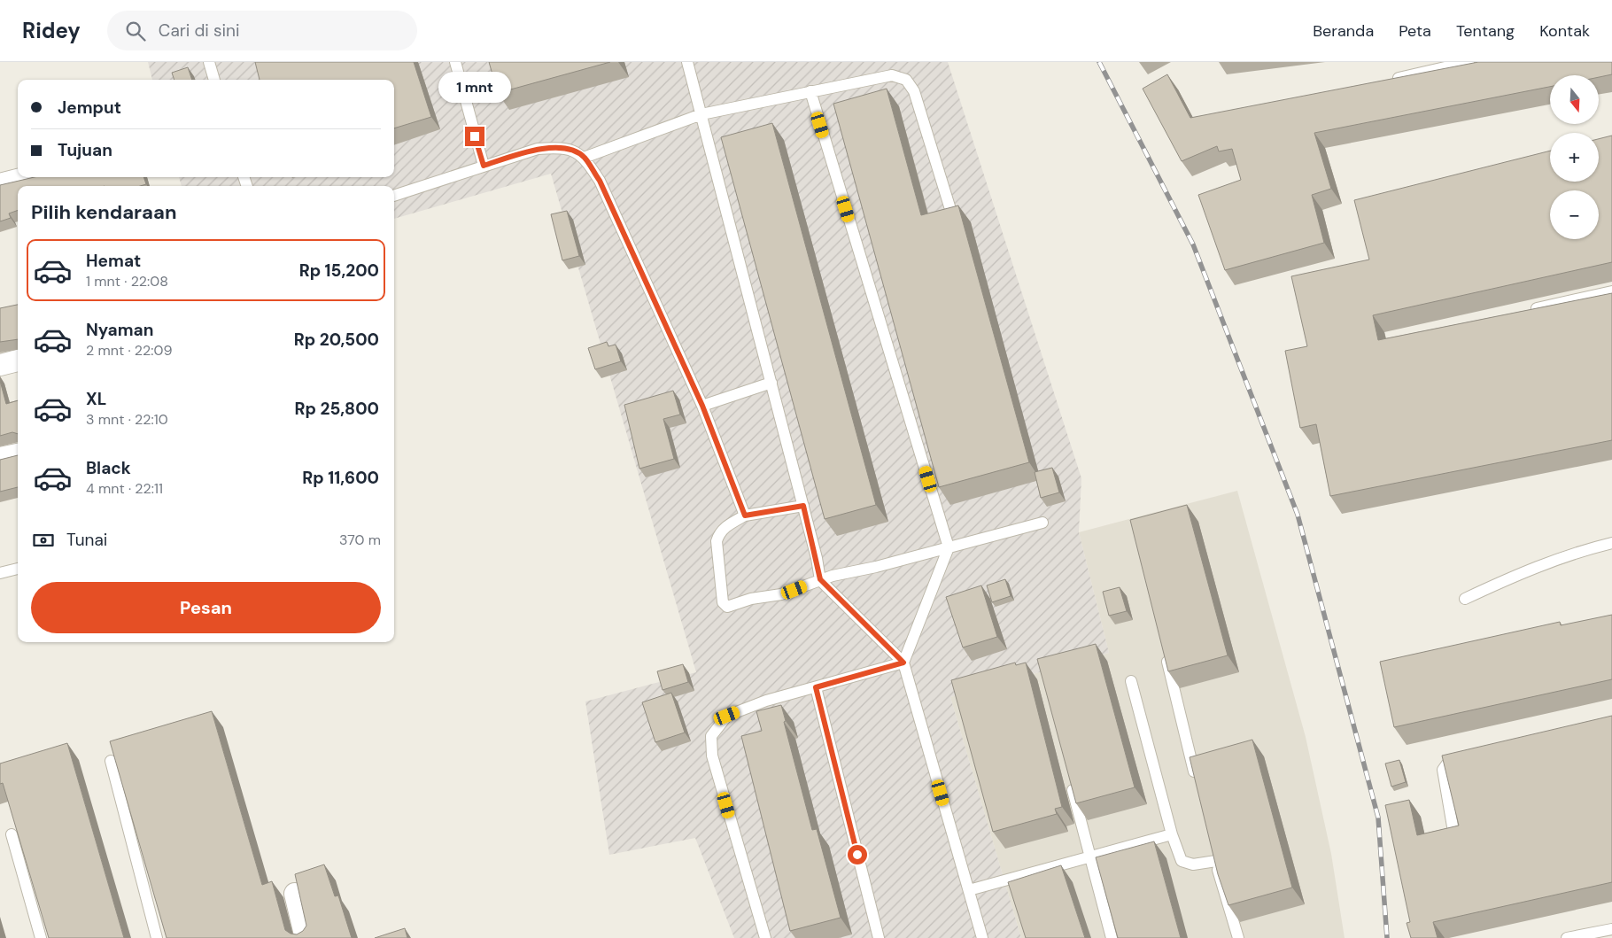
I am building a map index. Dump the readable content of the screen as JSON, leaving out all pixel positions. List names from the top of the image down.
{
  "north": "bottom",
  "page": {
    "header": "Ridey",
    "search": "Cari di sini",
    "nav": [
      "Beranda",
      "Peta",
      "Tentang",
      "Kontak"
    ],
    "bubble": "1 mnt",
    "map_buttons": ["+", "−"],
    "banner": ["Jemput", "Tujuan"],
    "heading": "Pilih kendaraan",
    "list": [
      {
        "name": "Hemat",
        "note": "1 mnt · 22:08",
        "value": "Rp 15,200"
      },
      {
        "name": "Nyaman",
        "note": "2 mnt · 22:09",
        "value": "Rp 20,500"
      },
      {
        "name": "XL",
        "note": "3 mnt · 22:10",
        "value": "Rp 25,800"
      },
      {
        "name": "Black",
        "note": "4 mnt · 22:11",
        "value": "Rp 11,600"
      }
    ],
    "pay": ["Tunai", "370 m"],
    "buttons": "Pesan"
  }
}
